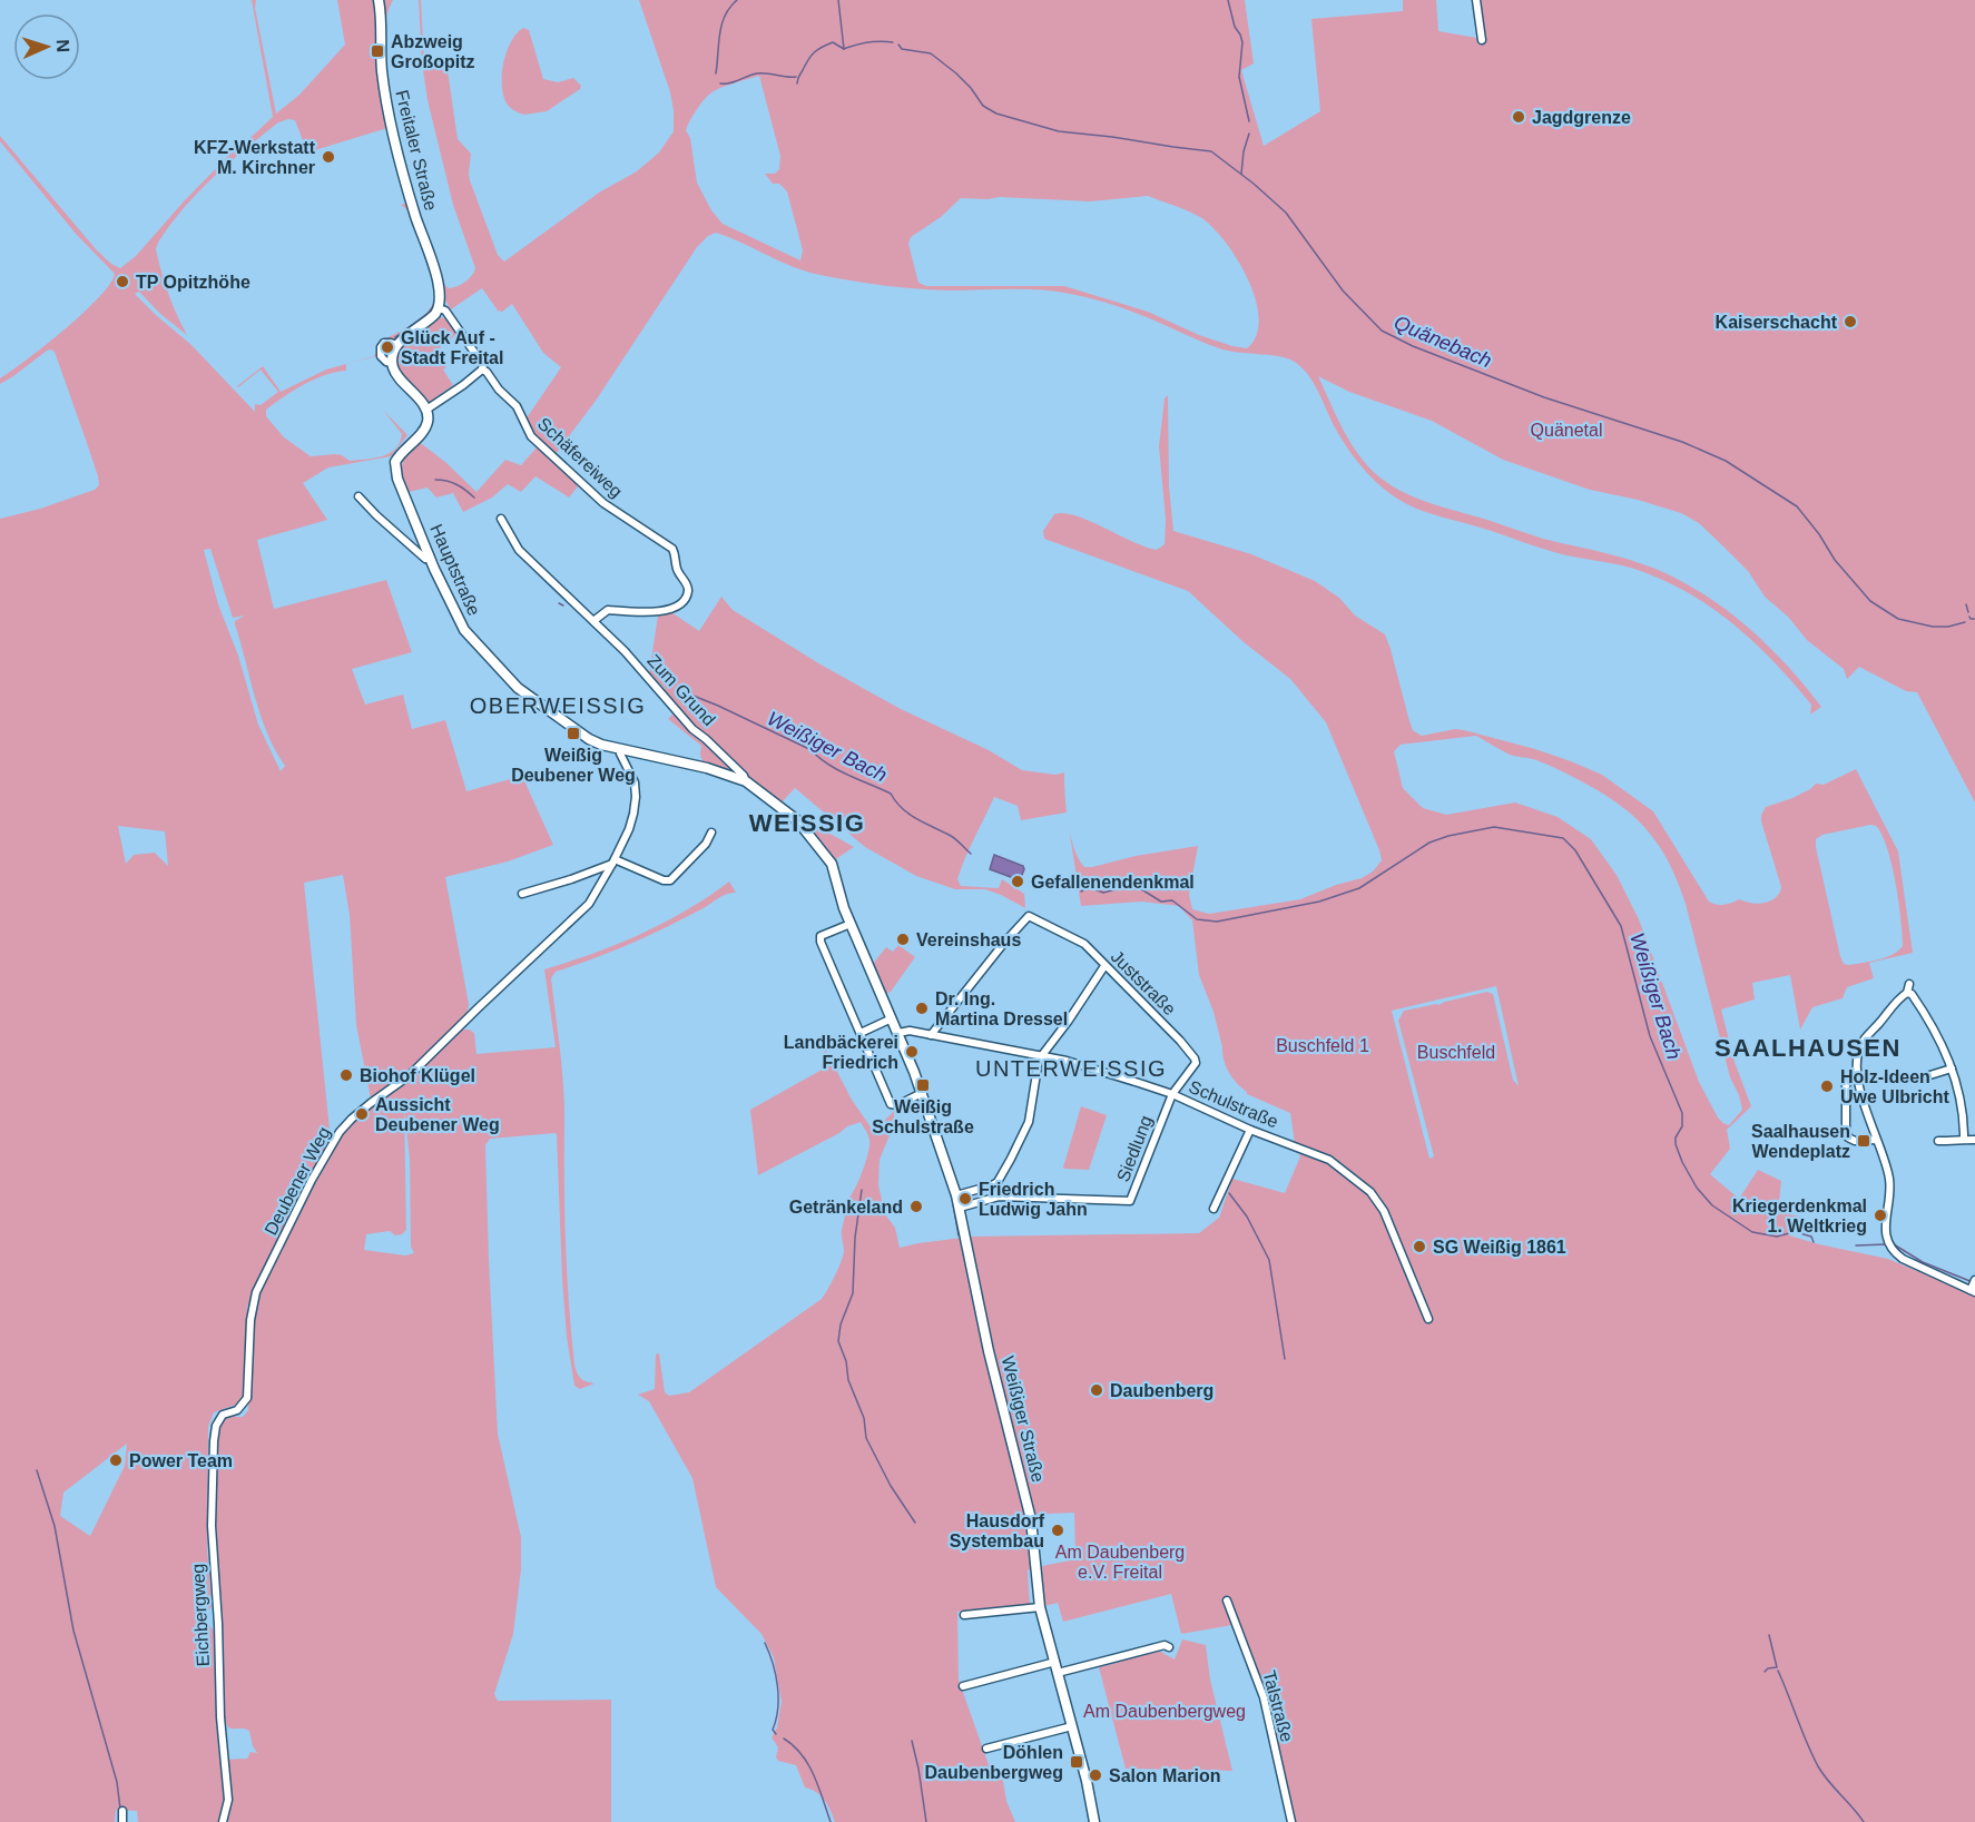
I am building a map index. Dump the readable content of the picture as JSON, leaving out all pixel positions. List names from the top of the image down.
{
  "streets": {
    "street": [
      "Freitaler Straße",
      "Schäfereiweg",
      "Hauptstraße",
      "Zum Grund",
      "Juststraße",
      "Schulstraße",
      "Siedlung",
      "Deubener Weg",
      "Weißiger Straße",
      "Eichbergweg",
      "Talstraße"
    ]
  },
  "crossings": [
    ["Freitaler Straße", "Schäfereiweg"],
    ["Schäfereiweg", "Zum Grund"],
    ["Hauptstraße", "Zum Grund"],
    ["Hauptstraße", "Schulstraße"],
    ["Hauptstraße", "Siedlung"],
    ["Hauptstraße", "Deubener Weg"],
    ["Hauptstraße", "Weißiger Straße"],
    ["Juststraße", "Schulstraße"],
    ["Juststraße", "Siedlung"],
    ["Schulstraße", "Siedlung"],
    ["Deubener Weg", "Eichbergweg"]
  ],
  "districts": [
    "OBERWEISSIG",
    "WEISSIG",
    "SAALHAUSEN",
    "UNTERWEISSIG"
  ],
  "water": ["Quänebach", "Weißiger Bach"],
  "parks": [
    "Quänetal",
    "Buschfeld 1",
    "Buschfeld",
    "Am Daubenberg e.V. Freital",
    "Am Daubenbergweg"
  ],
  "places": {
    "transit": [
      "Abzweig Großopitz",
      "Weißig Deubener Weg",
      "Weißig Schulstraße",
      "Saalhausen Wendeplatz",
      "Döhlen Daubenbergweg"
    ],
    "other": [
      "Jagdgrenze",
      "KFZ-Werkstatt M. Kirchner",
      "TP Opitzhöhe",
      "Kaiserschacht",
      "Glück Auf - Stadt Freital",
      "Gefallenendenkmal",
      "Vereinshaus",
      "Dr. Ing. Martina Dressel",
      "Landbäckerei Friedrich",
      "Biohof Klügel",
      "Holz-Ideen Uwe Ulbricht",
      "Aussicht Deubener Weg",
      "Friedrich Ludwig Jahn",
      "Getränkeland",
      "Kriegerdenkmal 1. Weltkrieg",
      "SG Weißig 1861",
      "Daubenberg",
      "Power Team",
      "Hausdorf Systembau",
      "Salon Marion"
    ]
  },
  "north": "right"
}
